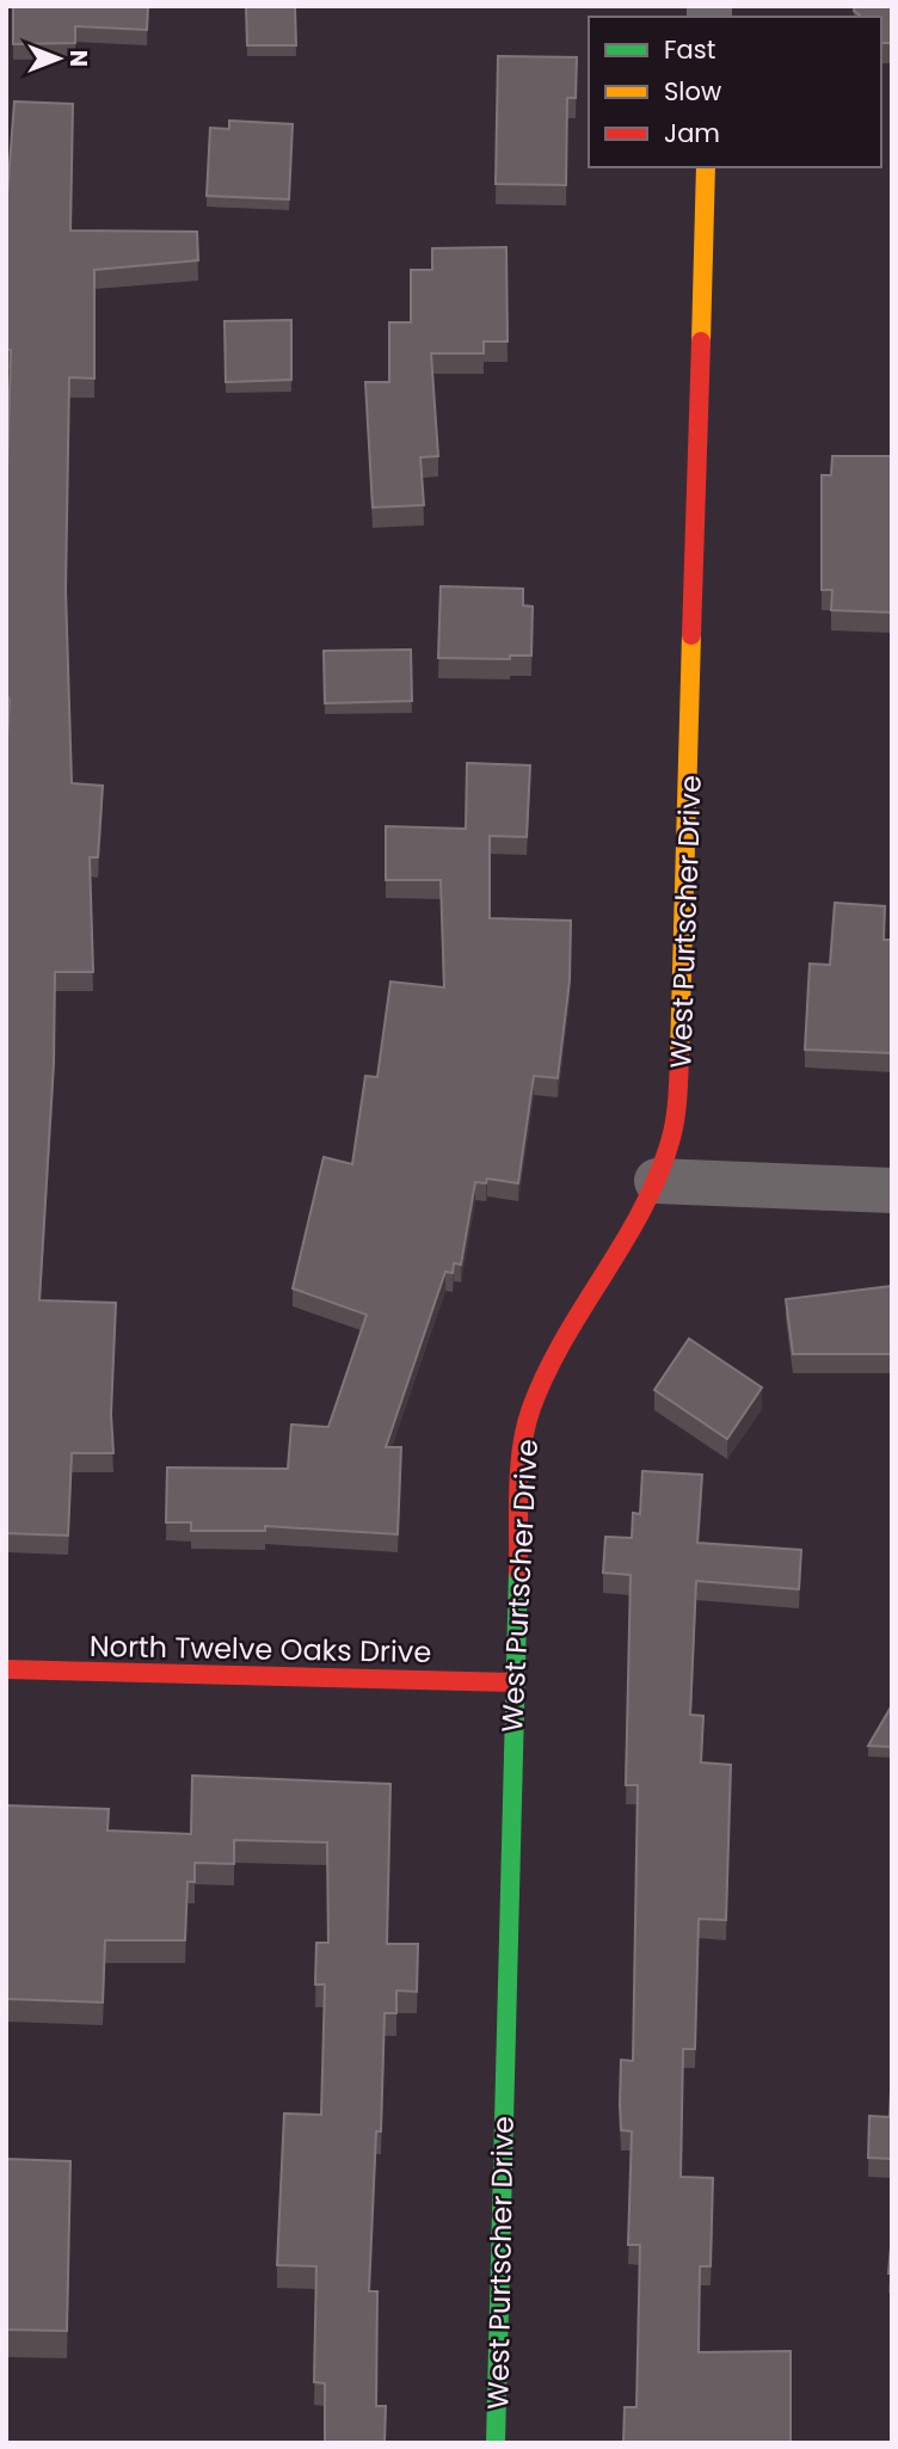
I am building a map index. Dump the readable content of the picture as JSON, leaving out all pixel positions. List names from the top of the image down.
{
  "streets": {
    "street": ["West Purtscher Drive", "North Twelve Oaks Drive"]
  },
  "crossings": [
    ["West Purtscher Drive", "North Twelve Oaks Drive"]
  ],
  "legend": ["Fast", "Slow", "Jam"],
  "north": "right"
}
